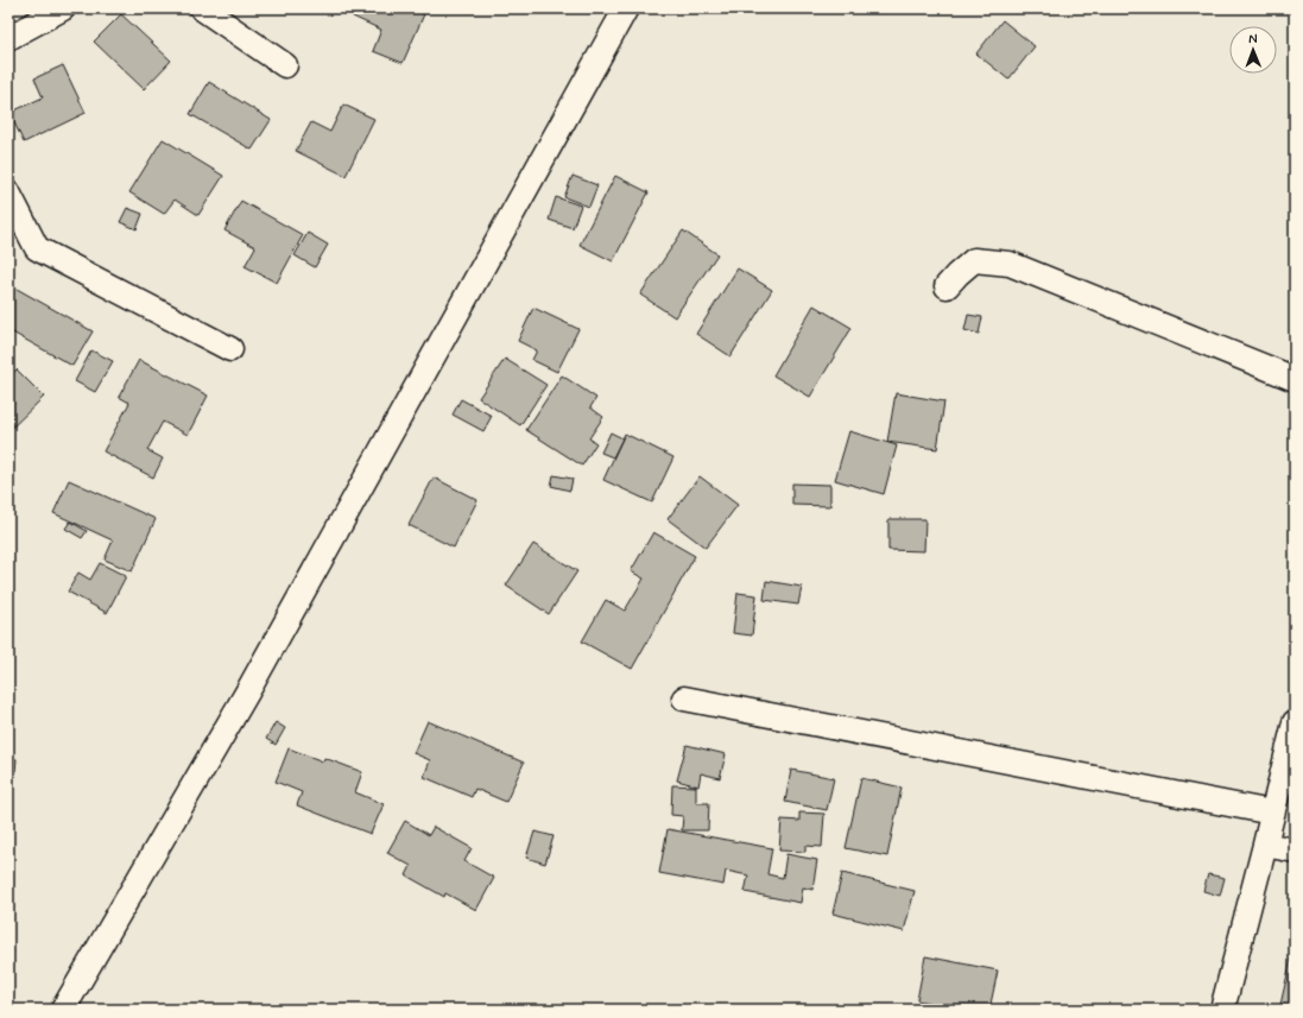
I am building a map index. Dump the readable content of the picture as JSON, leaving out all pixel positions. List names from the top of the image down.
{
  "north": "top"
}
